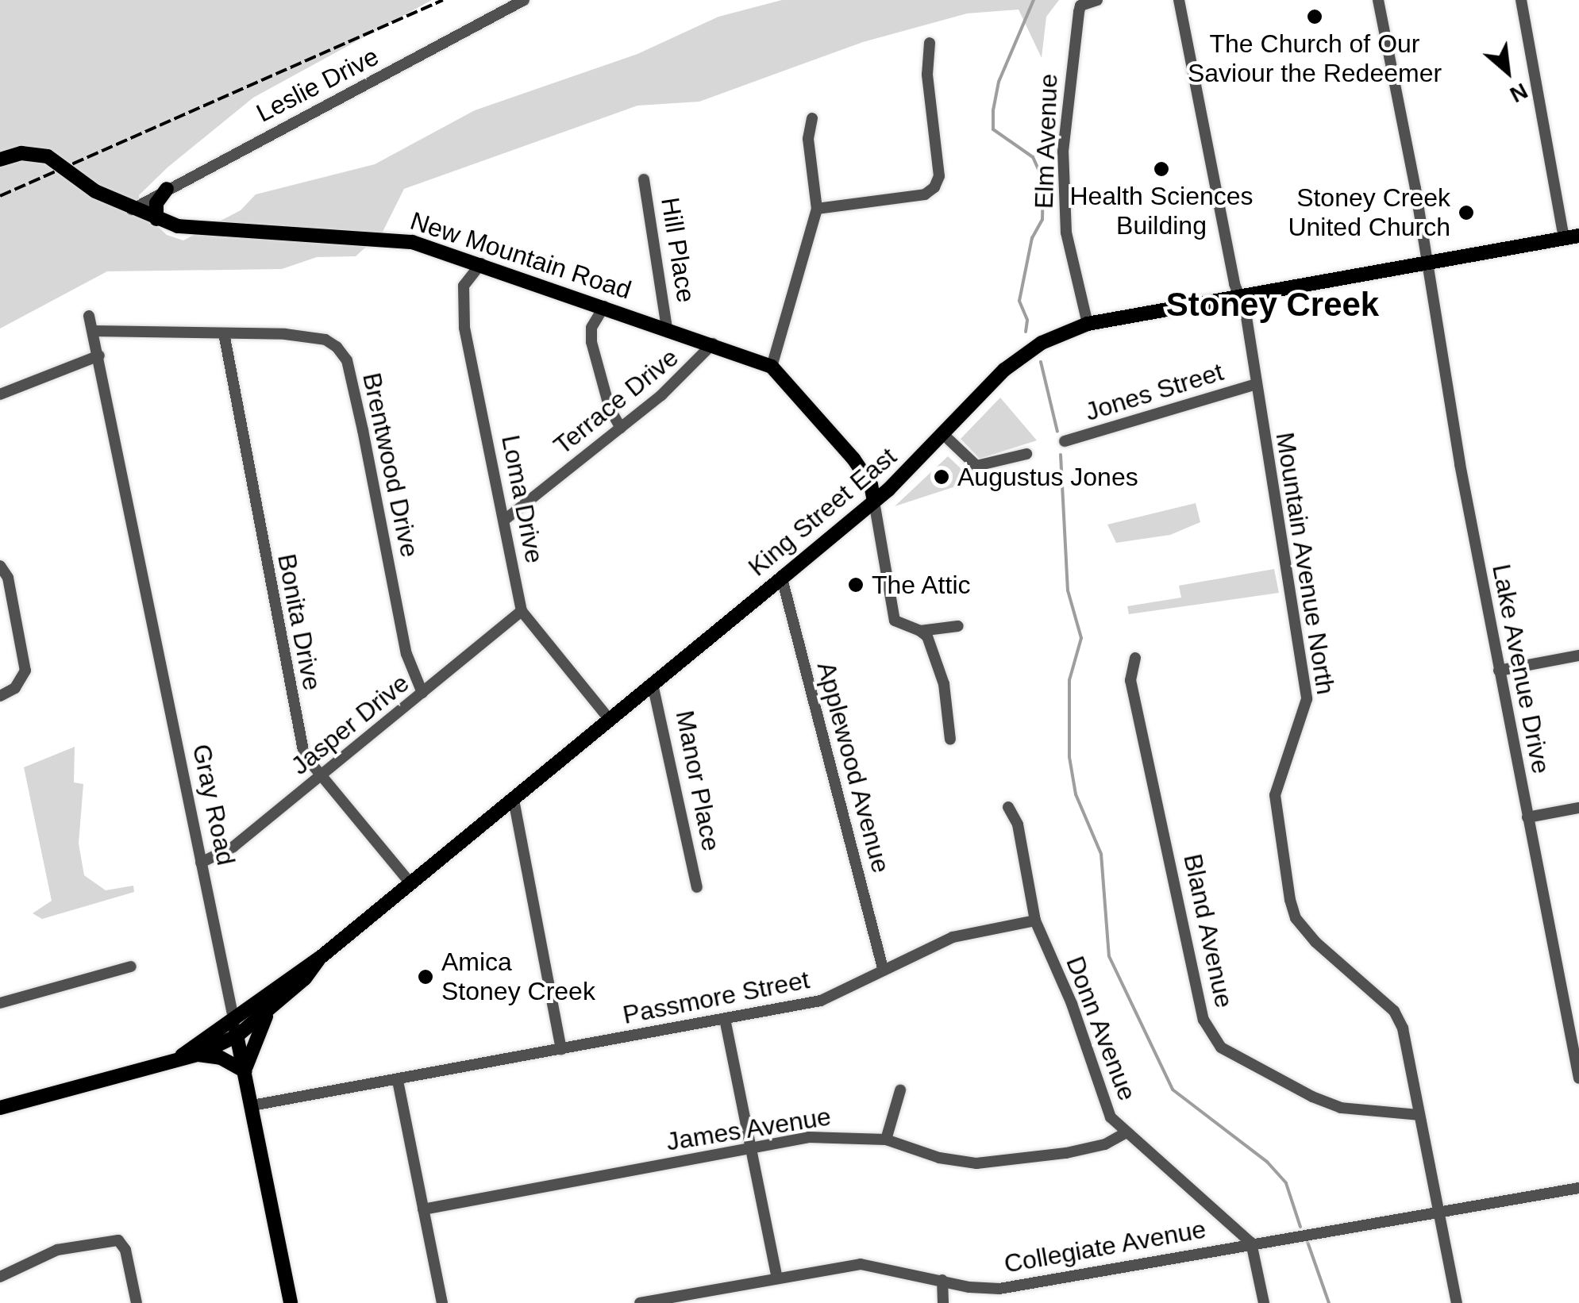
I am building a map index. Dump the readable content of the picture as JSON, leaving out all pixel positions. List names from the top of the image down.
{
  "streets": {
    "main road": ["New Mountain Road", "King Street East", "Gray Road"],
    "street": [
      "Leslie Drive",
      "Elm Avenue",
      "Hill Place",
      "Jones Street",
      "Terrace Drive",
      "Brentwood Drive",
      "Loma Drive",
      "Mountain Avenue North",
      "Bonita Drive",
      "Lake Avenue Drive",
      "Jasper Drive",
      "Applewood Avenue",
      "Manor Place",
      "Bland Avenue",
      "Passmore Street",
      "Donn Avenue",
      "James Avenue",
      "Collegiate Avenue"
    ]
  },
  "crossings": [
    ["Leslie Drive", "New Mountain Road"],
    ["Elm Avenue", "King Street East"],
    ["Hill Place", "New Mountain Road"],
    ["New Mountain Road", "Terrace Drive"],
    ["New Mountain Road", "Loma Drive"],
    ["New Mountain Road", "King Street East"],
    ["Jones Street", "Mountain Avenue North"],
    ["Terrace Drive", "Loma Drive"],
    ["Brentwood Drive", "Bonita Drive"],
    ["Brentwood Drive", "Jasper Drive"],
    ["Brentwood Drive", "Gray Road"],
    ["Loma Drive", "King Street East"],
    ["Loma Drive", "Jasper Drive"],
    ["King Street East", "Mountain Avenue North"],
    ["King Street East", "Bonita Drive"],
    ["King Street East", "Lake Avenue Drive"],
    ["King Street East", "Applewood Avenue"],
    ["King Street East", "Manor Place"],
    ["King Street East", "Gray Road"],
    ["Mountain Avenue North", "Bland Avenue"],
    ["Mountain Avenue North", "Collegiate Avenue"],
    ["Bonita Drive", "Jasper Drive"],
    ["Jasper Drive", "Gray Road"],
    ["Applewood Avenue", "Passmore Street"],
    ["Gray Road", "Passmore Street"],
    ["Passmore Street", "Donn Avenue"],
    ["Donn Avenue", "James Avenue"],
    ["Donn Avenue", "Collegiate Avenue"]
  ],
  "districts": ["Stoney Creek"],
  "places": [
    "The Church of Our Saviour the Redeemer",
    "Health Sciences Building",
    "Stoney Creek United Church",
    "Augustus Jones",
    "The Attic",
    "Amica Stoney Creek"
  ],
  "north": "bottom right"
}
